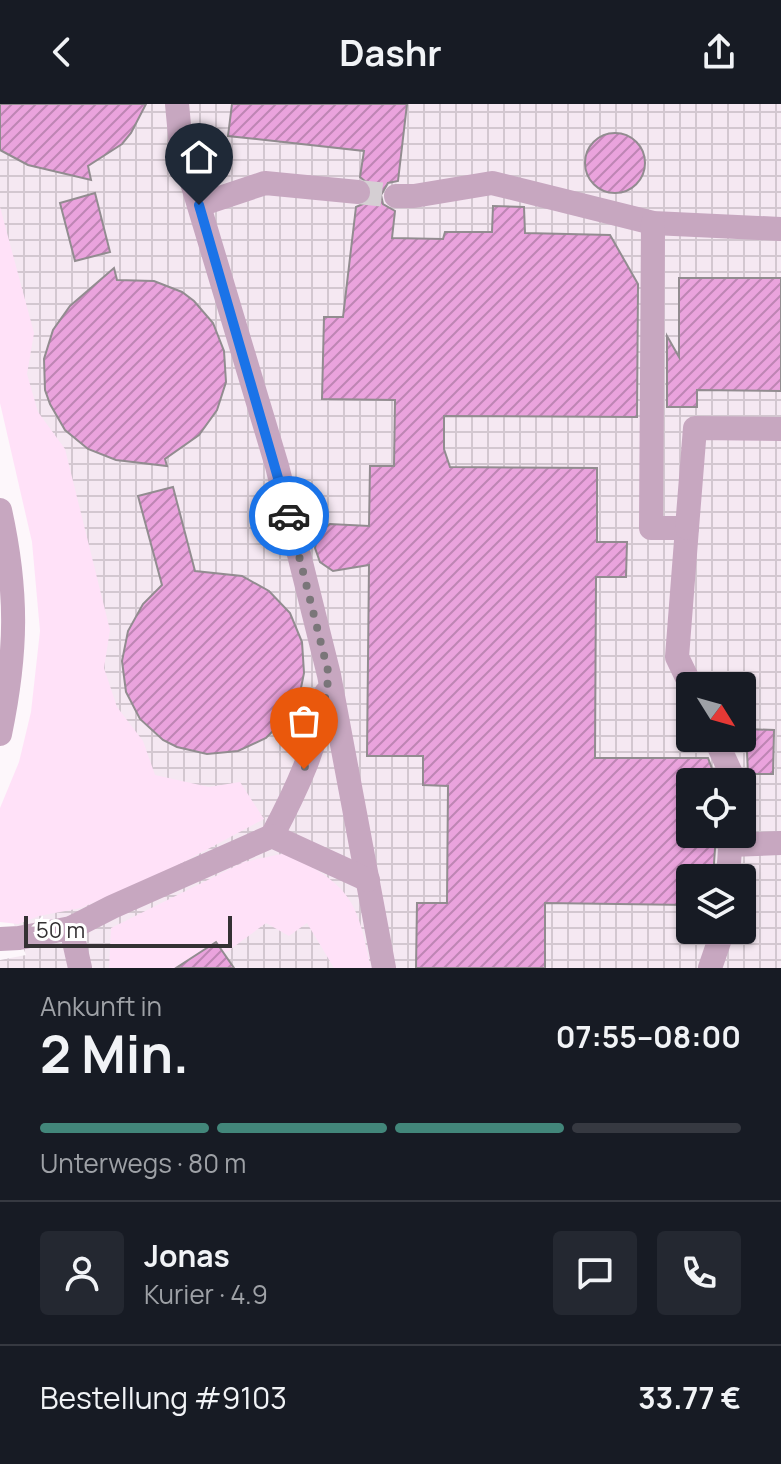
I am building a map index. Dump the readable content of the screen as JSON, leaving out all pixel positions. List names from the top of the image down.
{
  "scale_bar": "50 m",
  "north": "bottom right",
  "page": {
    "header": "Dashr",
    "scale": "50 m",
    "heading": ["2 Min.", "Ankunft in", "07:55–08:00"],
    "panel": [
      "Jonas",
      "Kurier · 4.9",
      "Bestellung #9103",
      "33.77 €"
    ],
    "bar": "Unterwegs · 80 m"
  }
}
